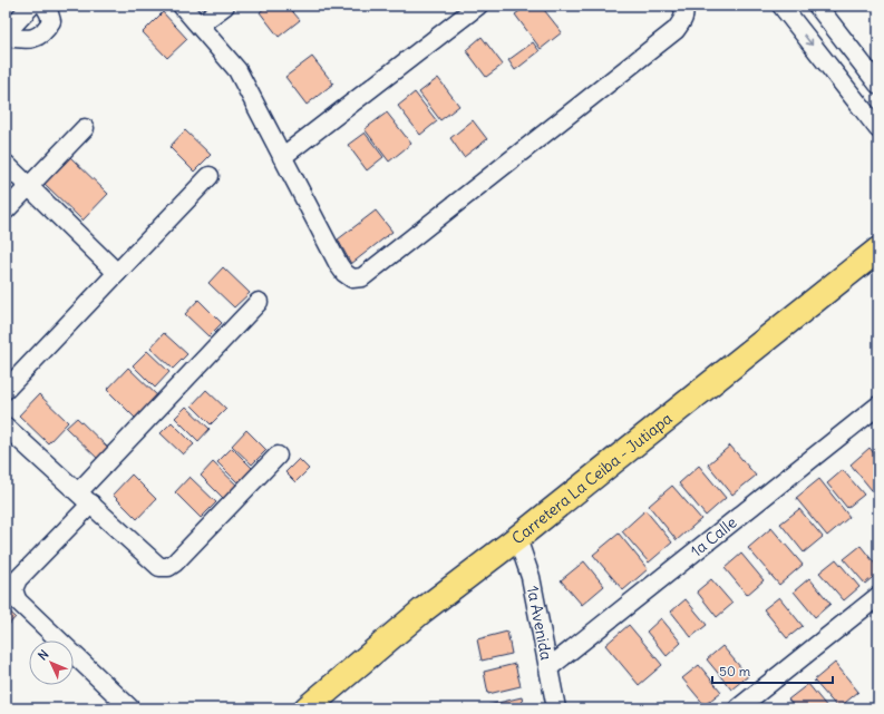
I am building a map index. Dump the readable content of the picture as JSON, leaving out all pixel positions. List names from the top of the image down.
{
  "streets": {
    "main road": ["Carretera La Ceiba - Jutiapa"],
    "street": ["1a Calle", "1a Avenida"]
  },
  "crossings": [
    ["Carretera La Ceiba - Jutiapa", "1a Avenida"],
    ["1a Calle", "1a Avenida"]
  ],
  "scale_bar": "50 m",
  "north": "top left"
}
